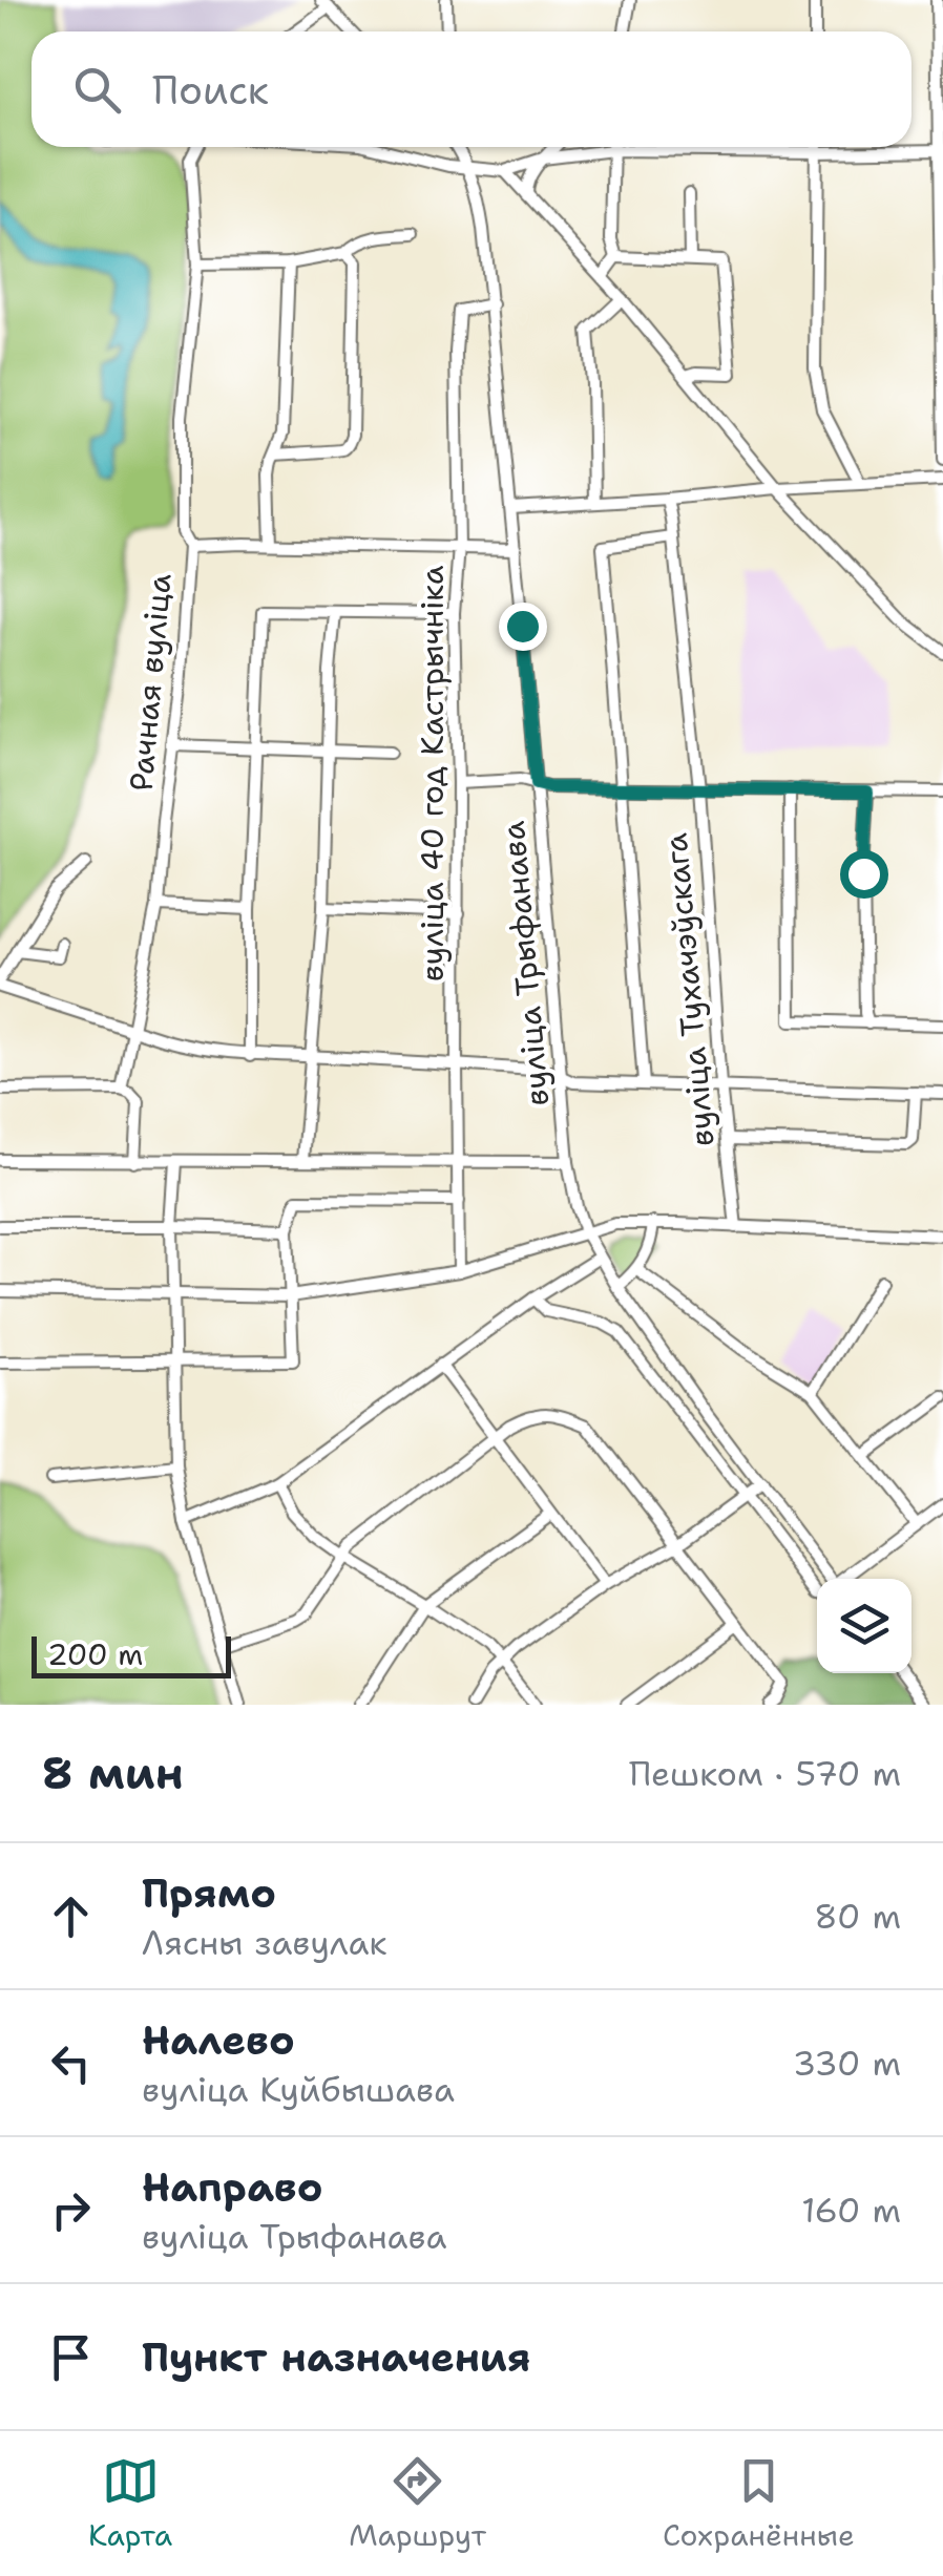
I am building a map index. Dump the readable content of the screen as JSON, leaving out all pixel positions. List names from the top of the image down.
{
  "streets": {
    "street": [
      "Рачная вуліца",
      "вуліца 40 год Кастрычніка",
      "вуліца Трыфанава",
      "вуліца Тухачэўскага"
    ]
  },
  "crossings": [
    ["вуліца 40 год Кастрычніка", "вуліца Трыфанава"]
  ],
  "scale_bar": "200 m",
  "page": {
    "search": "Поиск",
    "scale": "200 m",
    "heading": ["8 мин", "Пешком · 570 m"],
    "list": [
      ["Прямо", "Лясны завулак", "80 m"],
      ["Налево", "вуліца Куйбышава", "330 m"],
      ["Направо", "вуліца Трыфанава", "160 m"],
      "Пункт назначения"
    ],
    "nav": ["Карта", "Маршрут", "Сохранённые"]
  }
}
